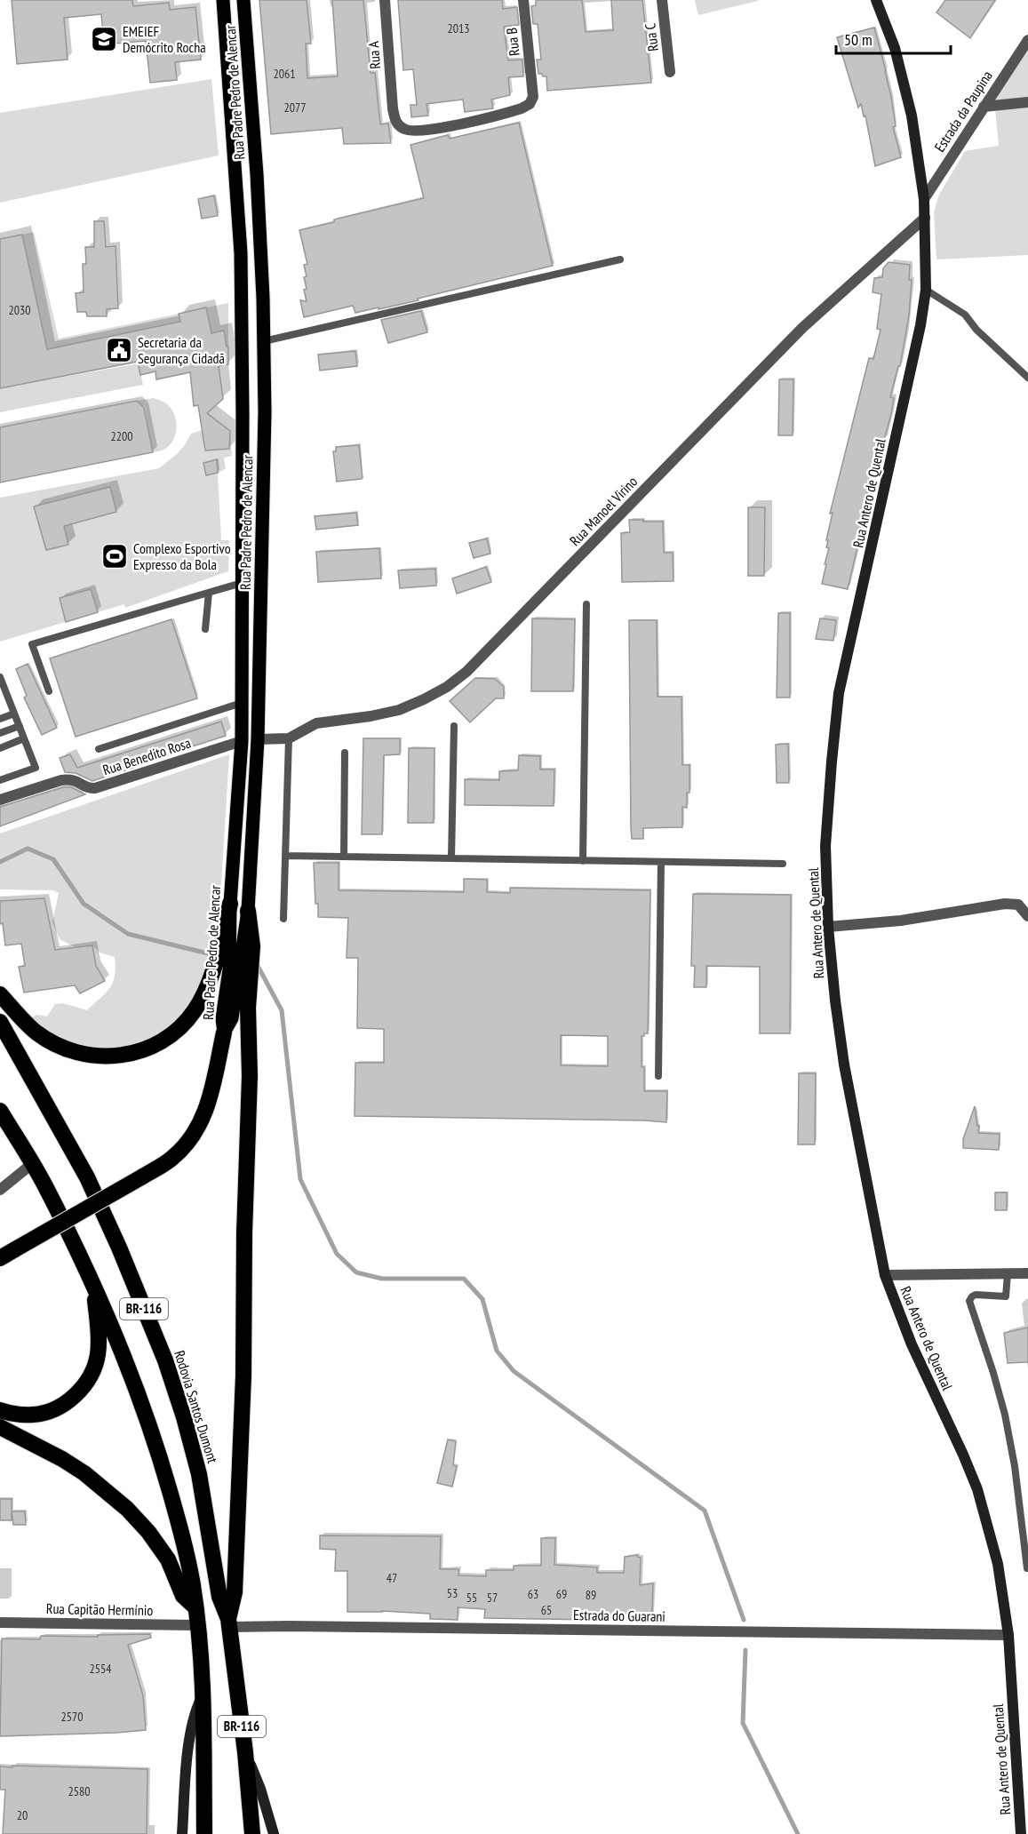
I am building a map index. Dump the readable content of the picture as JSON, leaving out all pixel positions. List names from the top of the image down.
{
  "streets": {
    "highway": ["BR-116", "Rodovia Santos Dumont"],
    "main road": ["Rua Padre Pedro de Alencar"],
    "street": [
      "Rua C",
      "Rua B",
      "Rua A",
      "Estrada da Paupina",
      "Rua Antero de Quental",
      "Rua Manoel Virino",
      "Rua Benedito Rosa",
      "Rua Capitão Hermínio",
      "Estrada do Guarani"
    ]
  },
  "crossings": [
    ["Rua B", "Rua A"],
    ["Rua Padre Pedro de Alencar", "Rua Manoel Virino"],
    ["Rua Padre Pedro de Alencar", "Rua Benedito Rosa"],
    ["Estrada da Paupina", "Rua Antero de Quental"],
    ["Rua Antero de Quental", "Rua Manoel Virino"],
    ["Rua Antero de Quental", "Estrada do Guarani"],
    ["BR-116", "Rodovia Santos Dumont"],
    ["BR-116", "Rua Capitão Hermínio"],
    ["Rodovia Santos Dumont", "Estrada do Guarani"]
  ],
  "places": {
    "school or university": ["EMEIEF Demócrito Rocha"],
    "public building": ["Secretaria da Segurança Cidadã"],
    "sports": ["Complexo Esportivo Expresso da Bola"]
  },
  "house_numbers": [
    "2013",
    "2061",
    "2077",
    "2030",
    "2200",
    "47",
    "53",
    "63",
    "69",
    "89",
    "55",
    "57",
    "65",
    "2554",
    "2570",
    "2580",
    "20"
  ],
  "scale_bar": "50 m"
}
